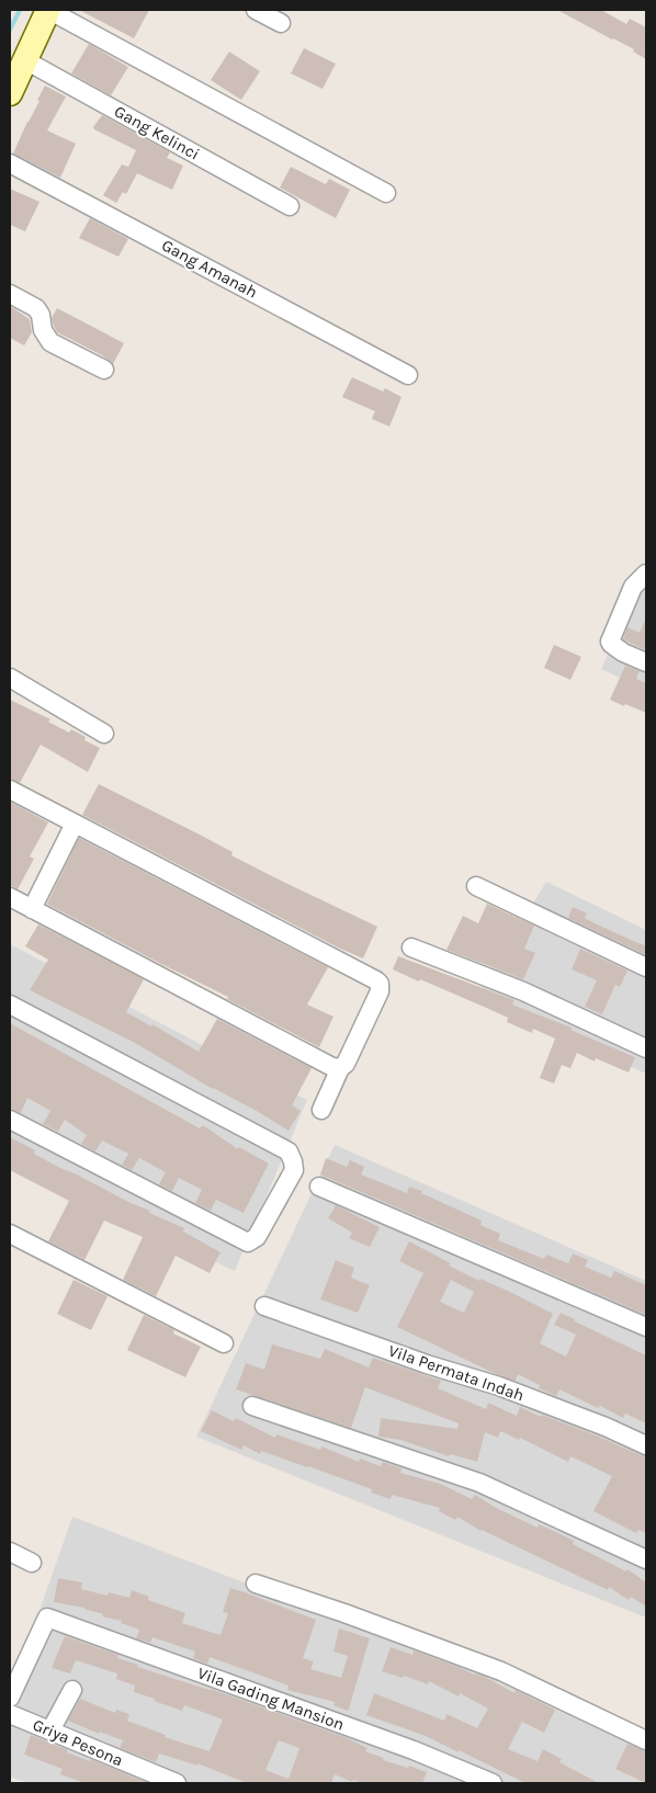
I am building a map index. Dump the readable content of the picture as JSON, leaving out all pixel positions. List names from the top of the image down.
{
  "streets": {
    "street": [
      "Gang Kelinci",
      "Gang Amanah",
      "Vila Permata Indah",
      "Vila Gading Mansion",
      "Griya Pesona"
    ]
  }
}
